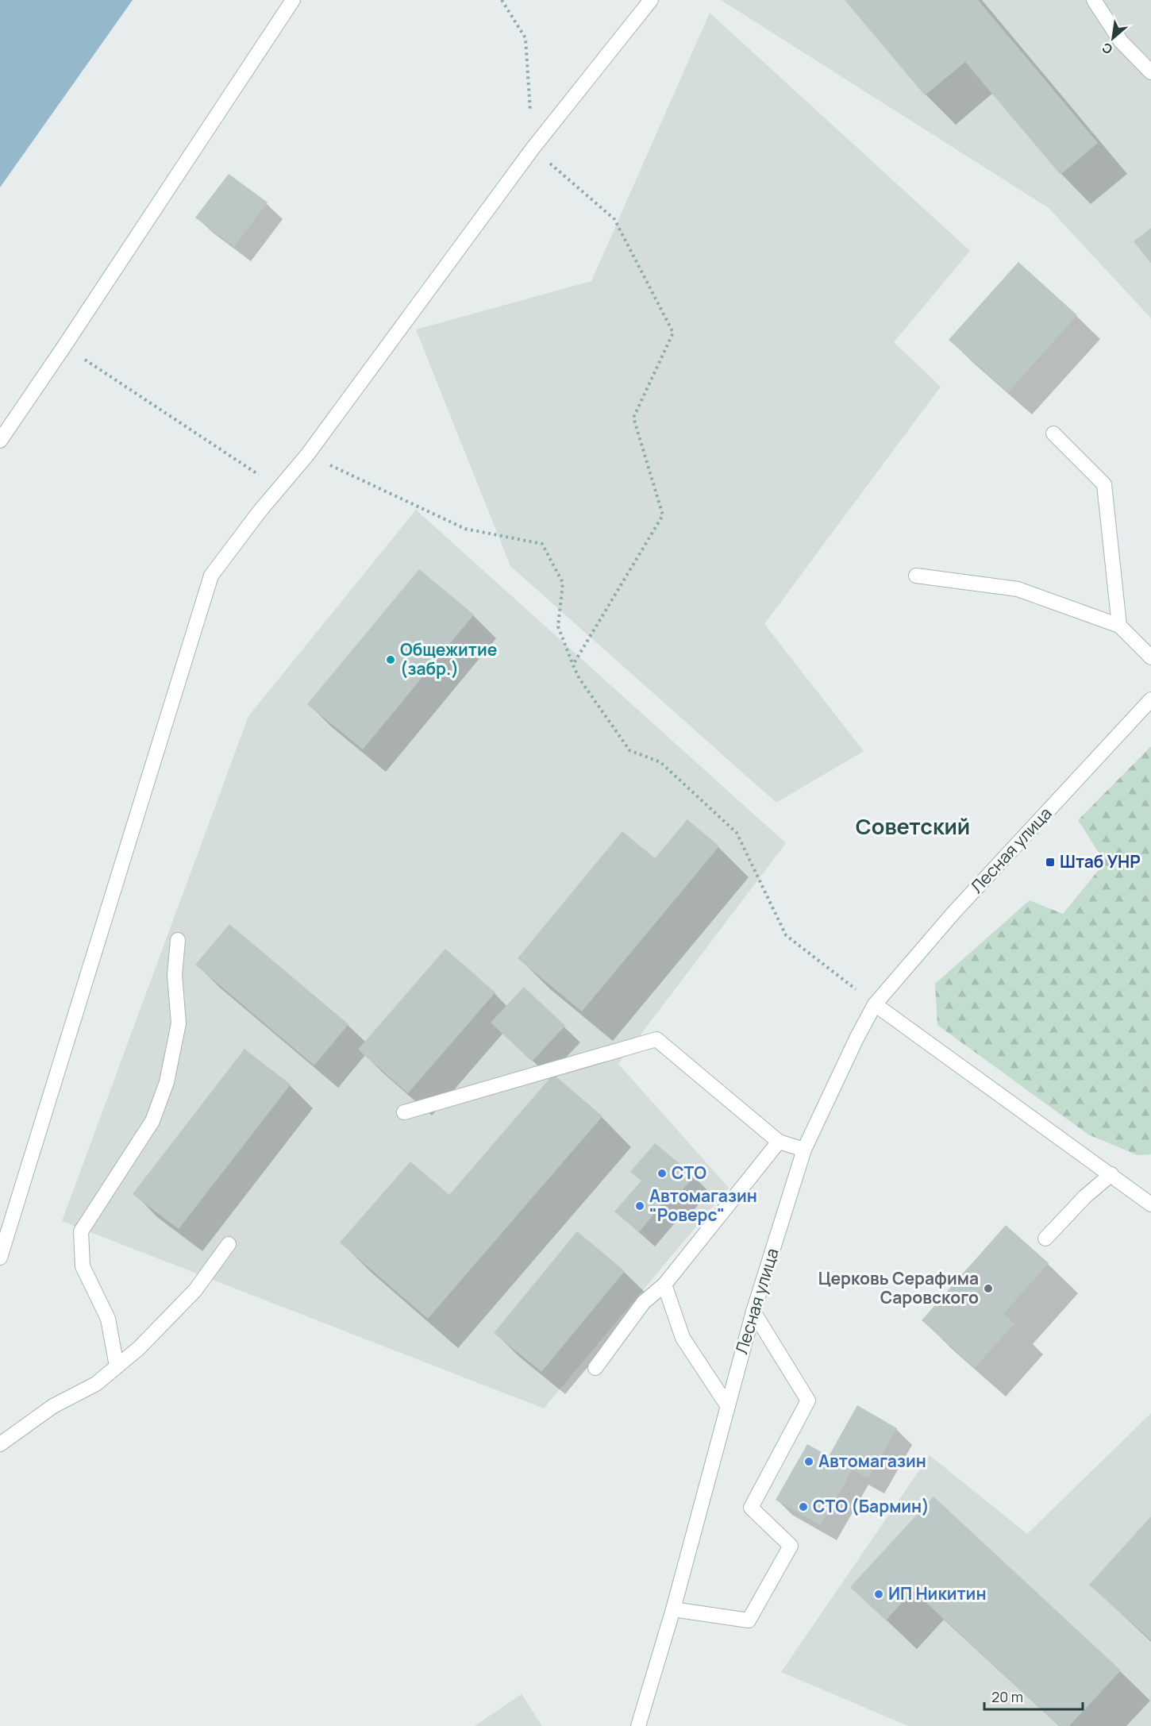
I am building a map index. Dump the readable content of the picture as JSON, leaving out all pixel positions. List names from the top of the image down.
{
  "streets": {
    "main road": ["Лесная улица"]
  },
  "districts": ["Советский"],
  "places": {
    "other": [
      "Общежитие (забр.)",
      "СТО",
      "Автомагазин \"Роверс\"",
      "Церковь Серафима Саровского",
      "Автомагазин",
      "СТО (Бармин)",
      "ИП Никитин"
    ],
    "transit": ["Штаб УНР"]
  },
  "scale_bar": "20 m",
  "north": "bottom left"
}
